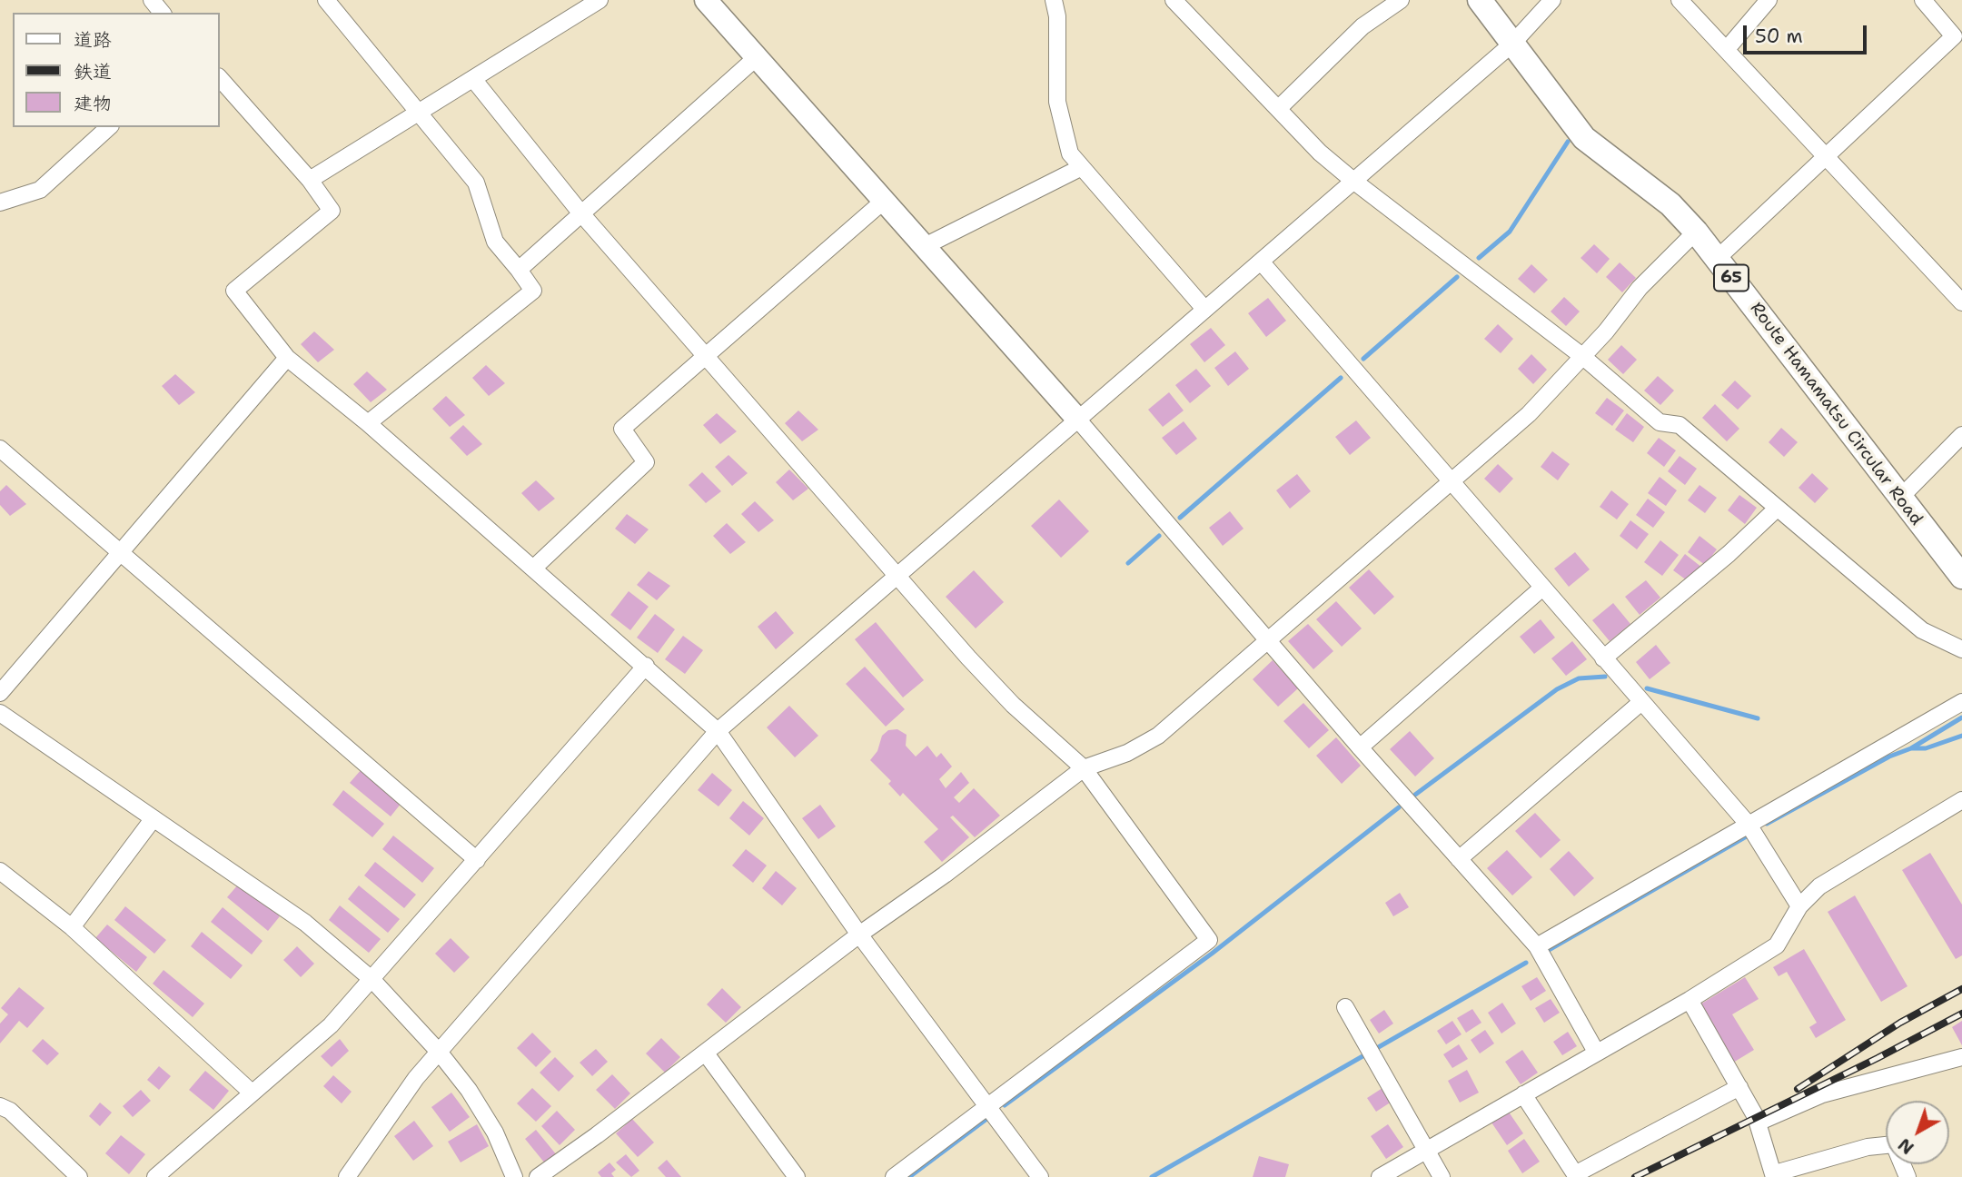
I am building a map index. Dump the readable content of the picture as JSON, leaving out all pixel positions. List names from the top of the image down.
{
  "streets": {
    "main road": ["65", "Route Hamamatsu Circular Road"]
  },
  "legend": ["道路", "鉄道", "建物"],
  "scale_bar": "50 m",
  "north": "bottom left"
}
